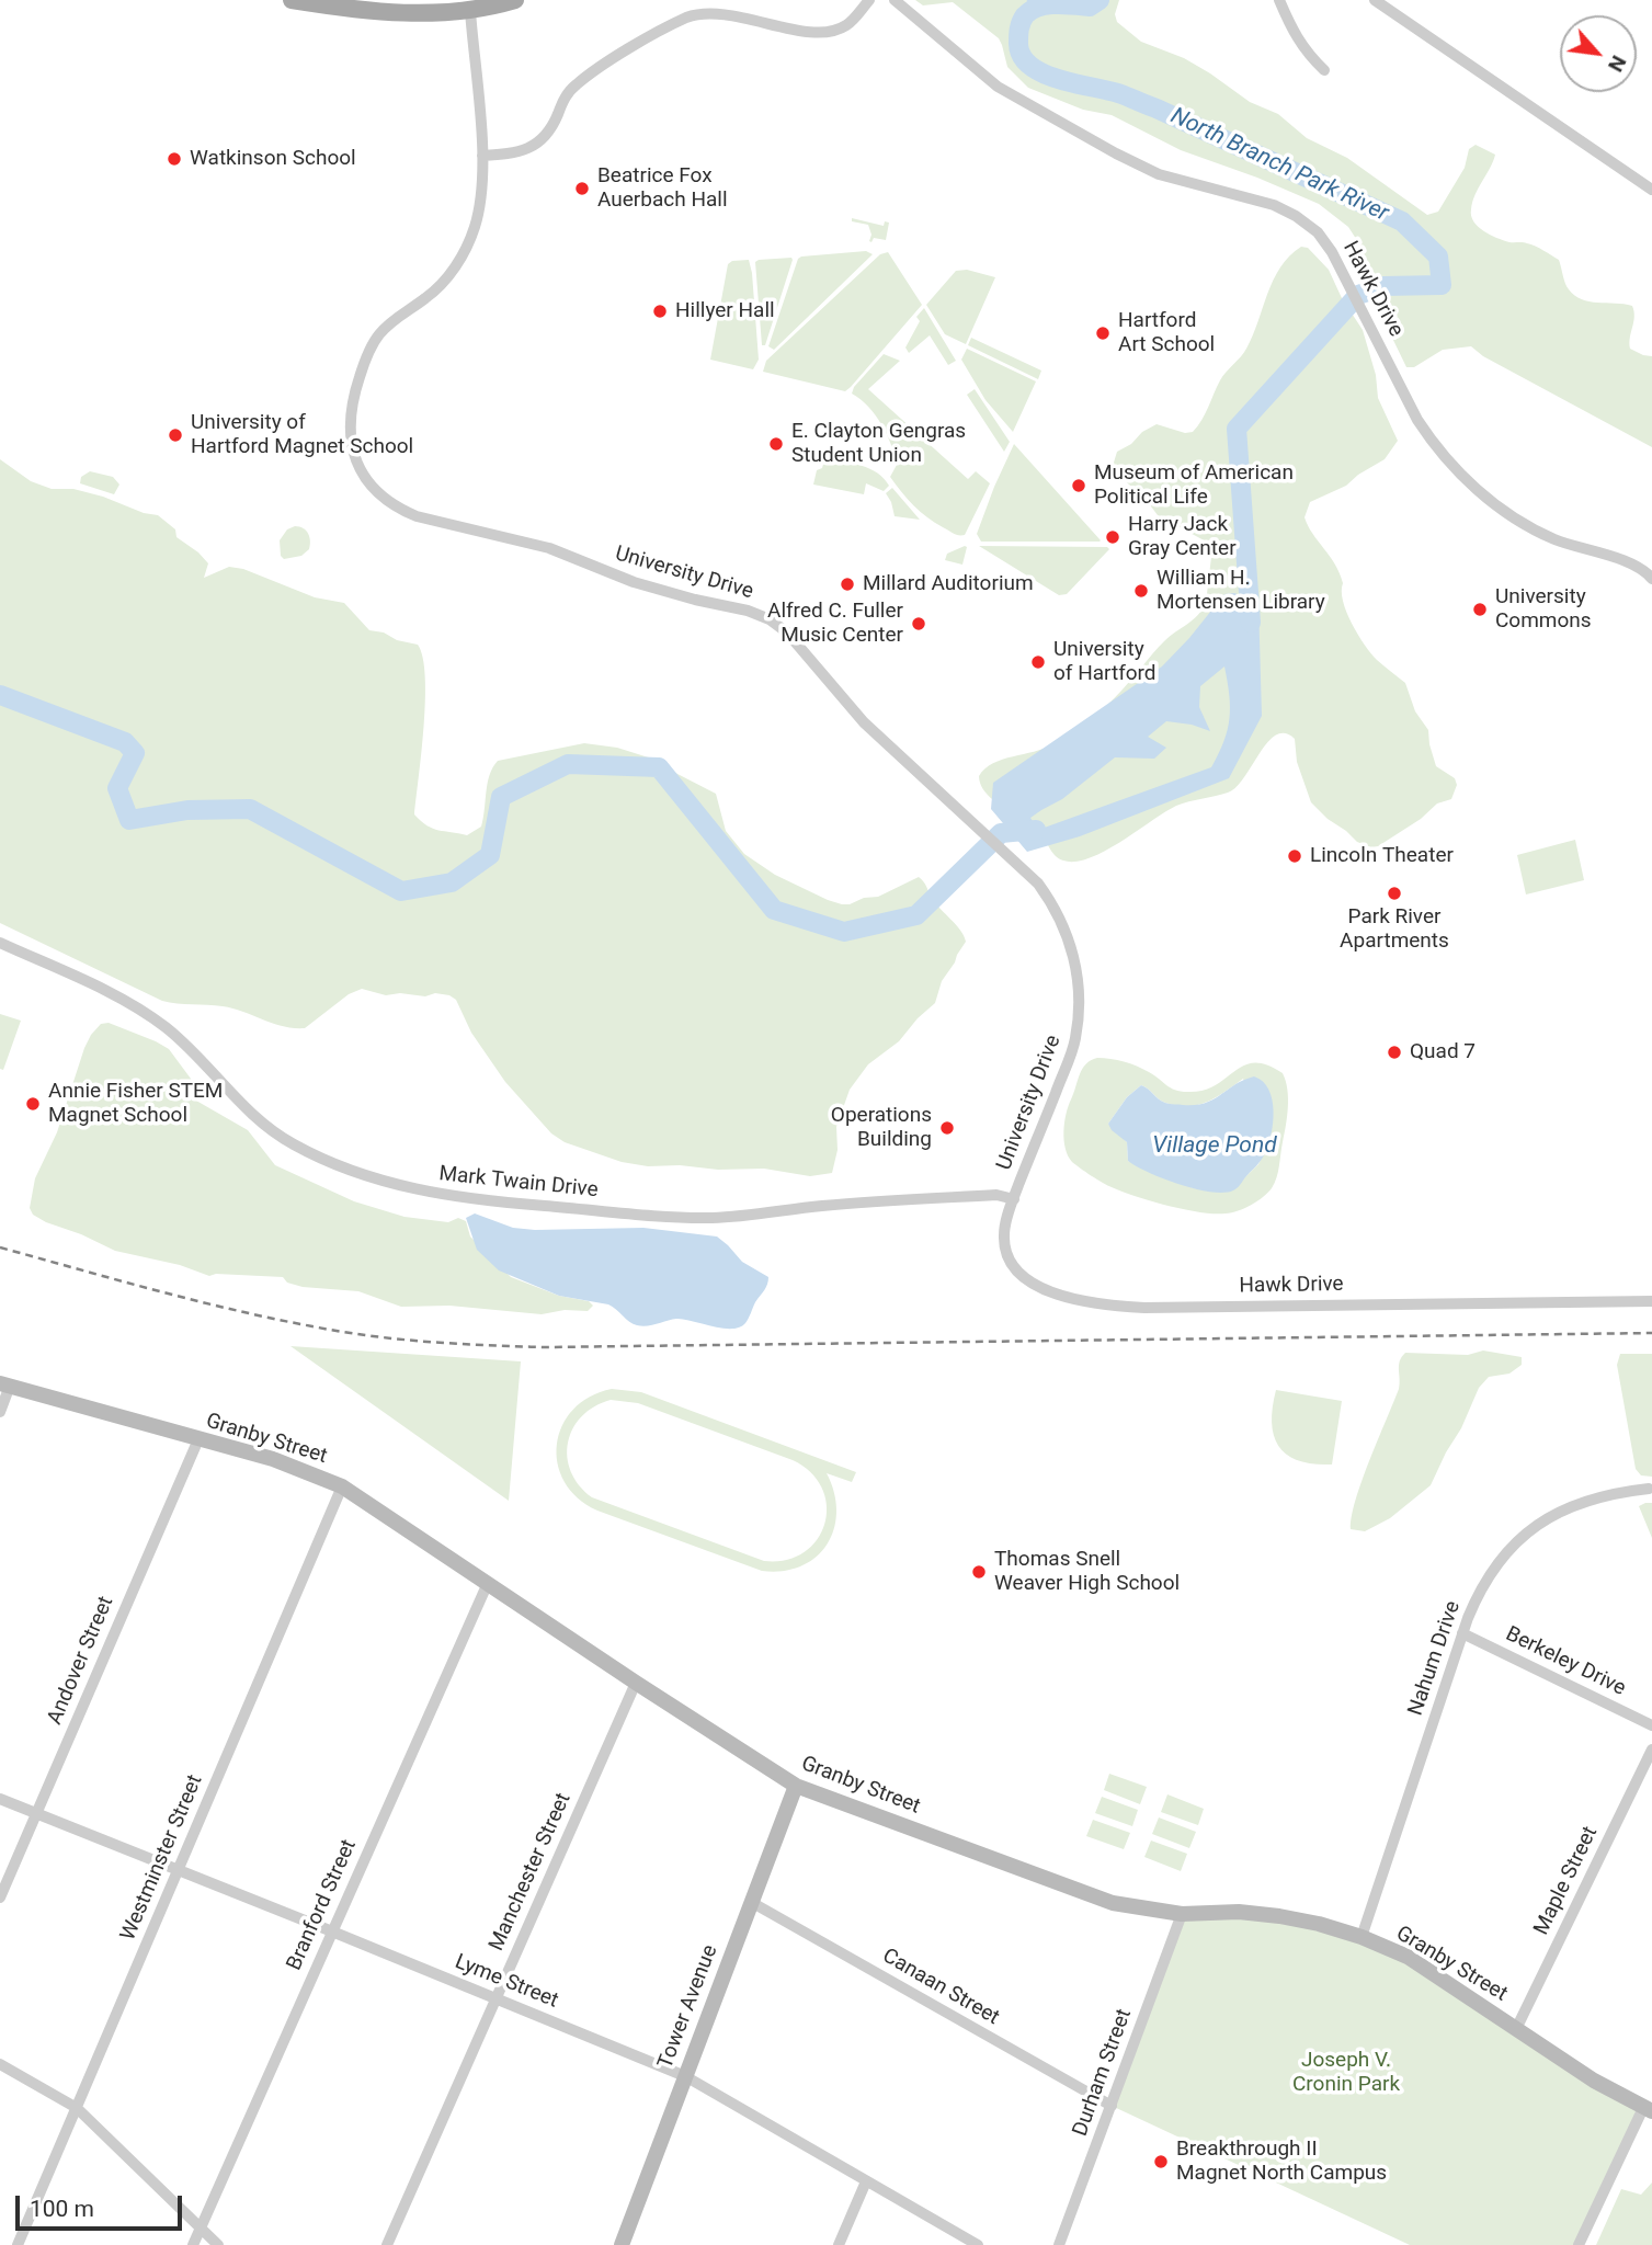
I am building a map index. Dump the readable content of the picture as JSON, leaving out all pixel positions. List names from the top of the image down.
{
  "streets": {
    "main road": ["Granby Street", "Tower Avenue"],
    "street": [
      "Hawk Drive",
      "University Drive",
      "Mark Twain Drive",
      "Nahum Drive",
      "Andover Street",
      "Berkeley Drive",
      "Westminster Street",
      "Manchester Street",
      "Maple Street",
      "Branford Street",
      "Lyme Street",
      "Canaan Street",
      "Durham Street"
    ]
  },
  "crossings": [
    ["Hawk Drive", "University Drive"],
    ["Hawk Drive", "Mark Twain Drive"],
    ["University Drive", "Mark Twain Drive"],
    ["Granby Street", "Nahum Drive"],
    ["Granby Street", "Andover Street"],
    ["Granby Street", "Westminster Street"],
    ["Granby Street", "Manchester Street"],
    ["Granby Street", "Maple Street"],
    ["Granby Street", "Branford Street"],
    ["Granby Street", "Tower Avenue"],
    ["Granby Street", "Durham Street"],
    ["Nahum Drive", "Berkeley Drive"],
    ["Andover Street", "Lyme Street"],
    ["Westminster Street", "Lyme Street"],
    ["Manchester Street", "Lyme Street"],
    ["Branford Street", "Lyme Street"],
    ["Lyme Street", "Tower Avenue"],
    ["Canaan Street", "Tower Avenue"],
    ["Canaan Street", "Durham Street"]
  ],
  "water": ["North Branch Park River", "Village Pond"],
  "parks": ["Joseph V. Cronin Park"],
  "places": [
    "Watkinson School",
    "Beatrice Fox Auerbach Hall",
    "Hillyer Hall",
    "Hartford Art School",
    "University of Hartford Magnet School",
    "E. Clayton Gengras Student Union",
    "Museum of American Political Life",
    "Harry Jack Gray Center",
    "Millard Auditorium",
    "William H. Mortensen Library",
    "University Commons",
    "Alfred C. Fuller Music Center",
    "University of Hartford",
    "Lincoln Theater",
    "Park River Apartments",
    "Quad 7",
    "Annie Fisher STEM Magnet School",
    "Operations Building",
    "Thomas Snell Weaver High School",
    "Breakthrough II Magnet North Campus"
  ],
  "scale_bar": "100 m",
  "north": "bottom right"
}
